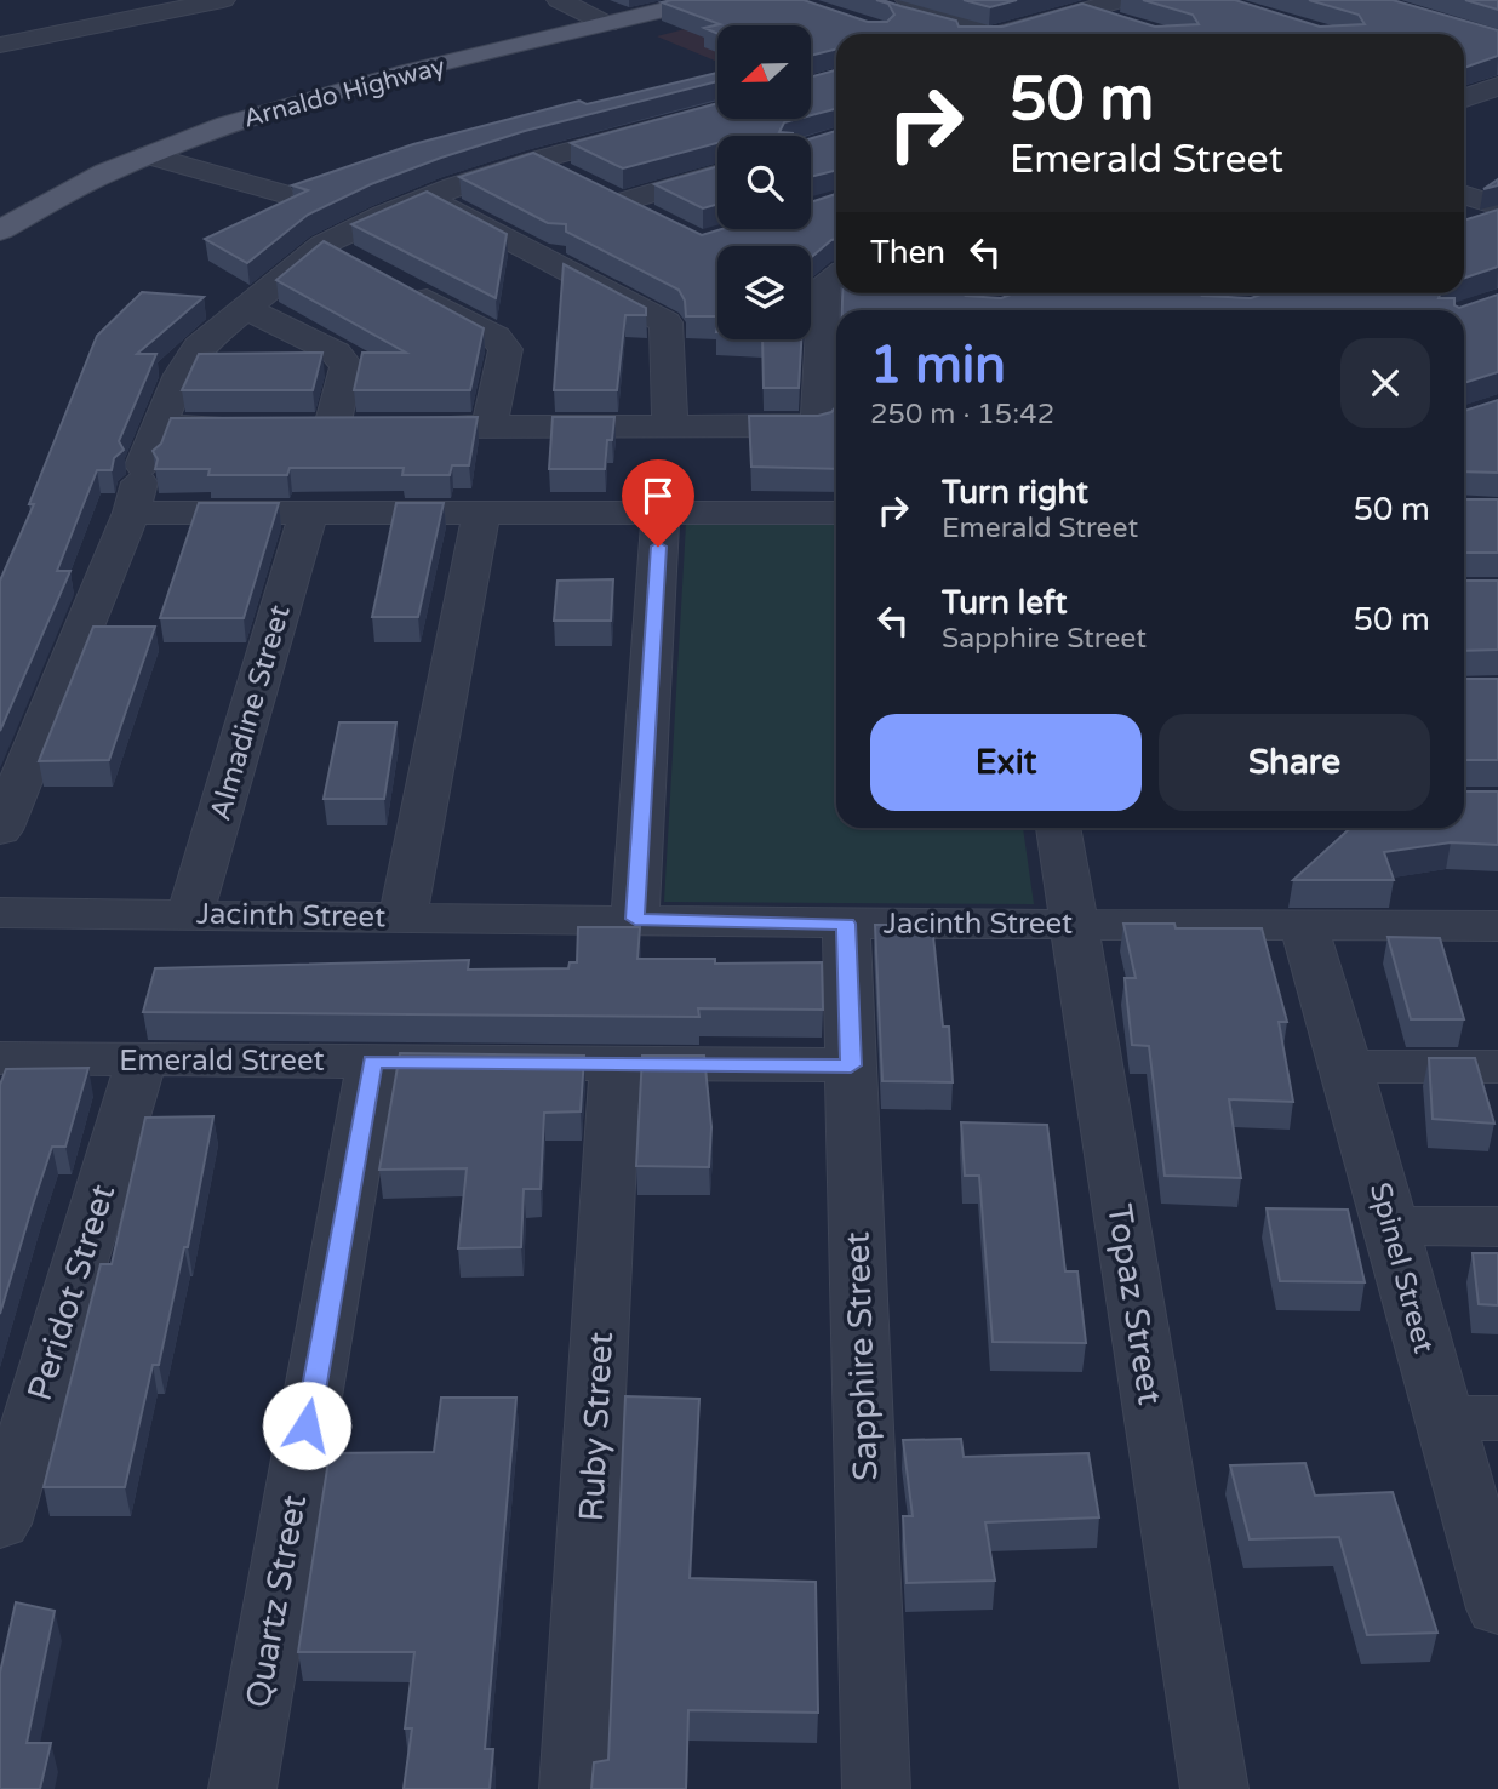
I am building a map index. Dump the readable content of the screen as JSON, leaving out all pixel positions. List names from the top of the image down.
{
  "streets": {
    "main road": ["Arnaldo Highway"],
    "street": [
      "Almadine Street",
      "Jacinth Street",
      "Emerald Street",
      "Spinel Street",
      "Peridot Street",
      "Topaz Street",
      "Sapphire Street",
      "Ruby Street",
      "Quartz Street"
    ]
  },
  "crossings": [
    ["Almadine Street", "Jacinth Street"],
    ["Jacinth Street", "Spinel Street"],
    ["Jacinth Street", "Topaz Street"],
    ["Jacinth Street", "Sapphire Street"],
    ["Emerald Street", "Peridot Street"],
    ["Emerald Street", "Sapphire Street"],
    ["Emerald Street", "Ruby Street"],
    ["Emerald Street", "Quartz Street"]
  ],
  "north": "left",
  "page": {
    "turn": ["50 m", "Emerald Street"],
    "then": "Then",
    "heading": ["1 min", "250 m · 15:42"],
    "list": [
      {
        "name": "Turn right",
        "note": "Emerald Street",
        "value": "50 m"
      },
      {
        "name": "Turn left",
        "note": "Sapphire Street",
        "value": "50 m"
      }
    ],
    "buttons": ["Exit", "Share"]
  }
}
